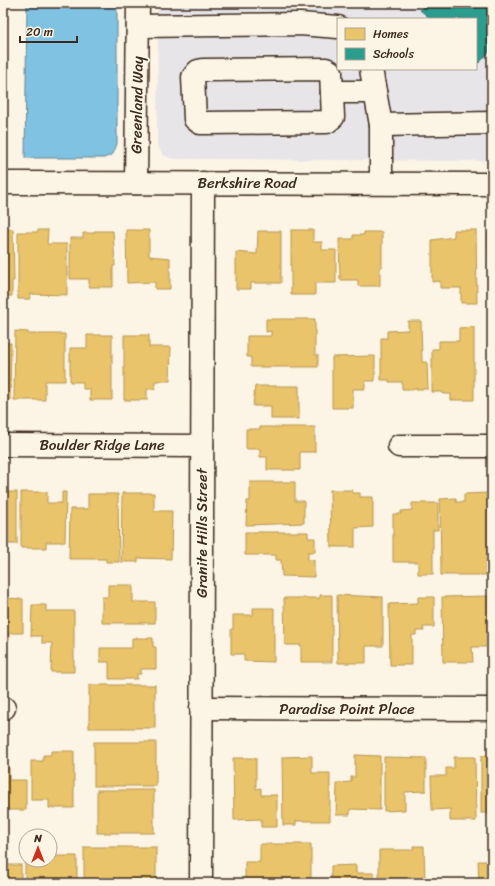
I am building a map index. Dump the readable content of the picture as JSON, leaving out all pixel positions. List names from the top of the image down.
{
  "streets": {
    "street": [
      "Greenland Way",
      "Berkshire Road",
      "Boulder Ridge Lane",
      "Granite Hills Street",
      "Paradise Point Place"
    ]
  },
  "crossings": [
    ["Greenland Way", "Berkshire Road"],
    ["Berkshire Road", "Granite Hills Street"],
    ["Boulder Ridge Lane", "Granite Hills Street"],
    ["Granite Hills Street", "Paradise Point Place"]
  ],
  "legend": ["Homes", "Schools"],
  "scale_bar": "20 m",
  "north": "top"
}
